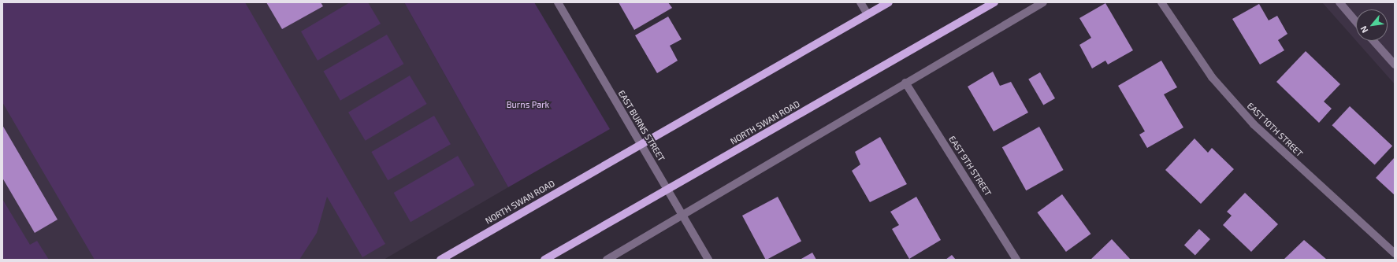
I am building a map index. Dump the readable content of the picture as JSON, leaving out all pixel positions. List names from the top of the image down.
{
  "streets": {
    "main road": ["NORTH SWAN ROAD"],
    "street": ["EAST BURNS STREET", "EAST 10TH STREET", "EAST 9TH STREET"]
  },
  "crossings": [
    ["NORTH SWAN ROAD", "EAST BURNS STREET"]
  ],
  "parks": ["Burns Park"],
  "north": "bottom left"
}
